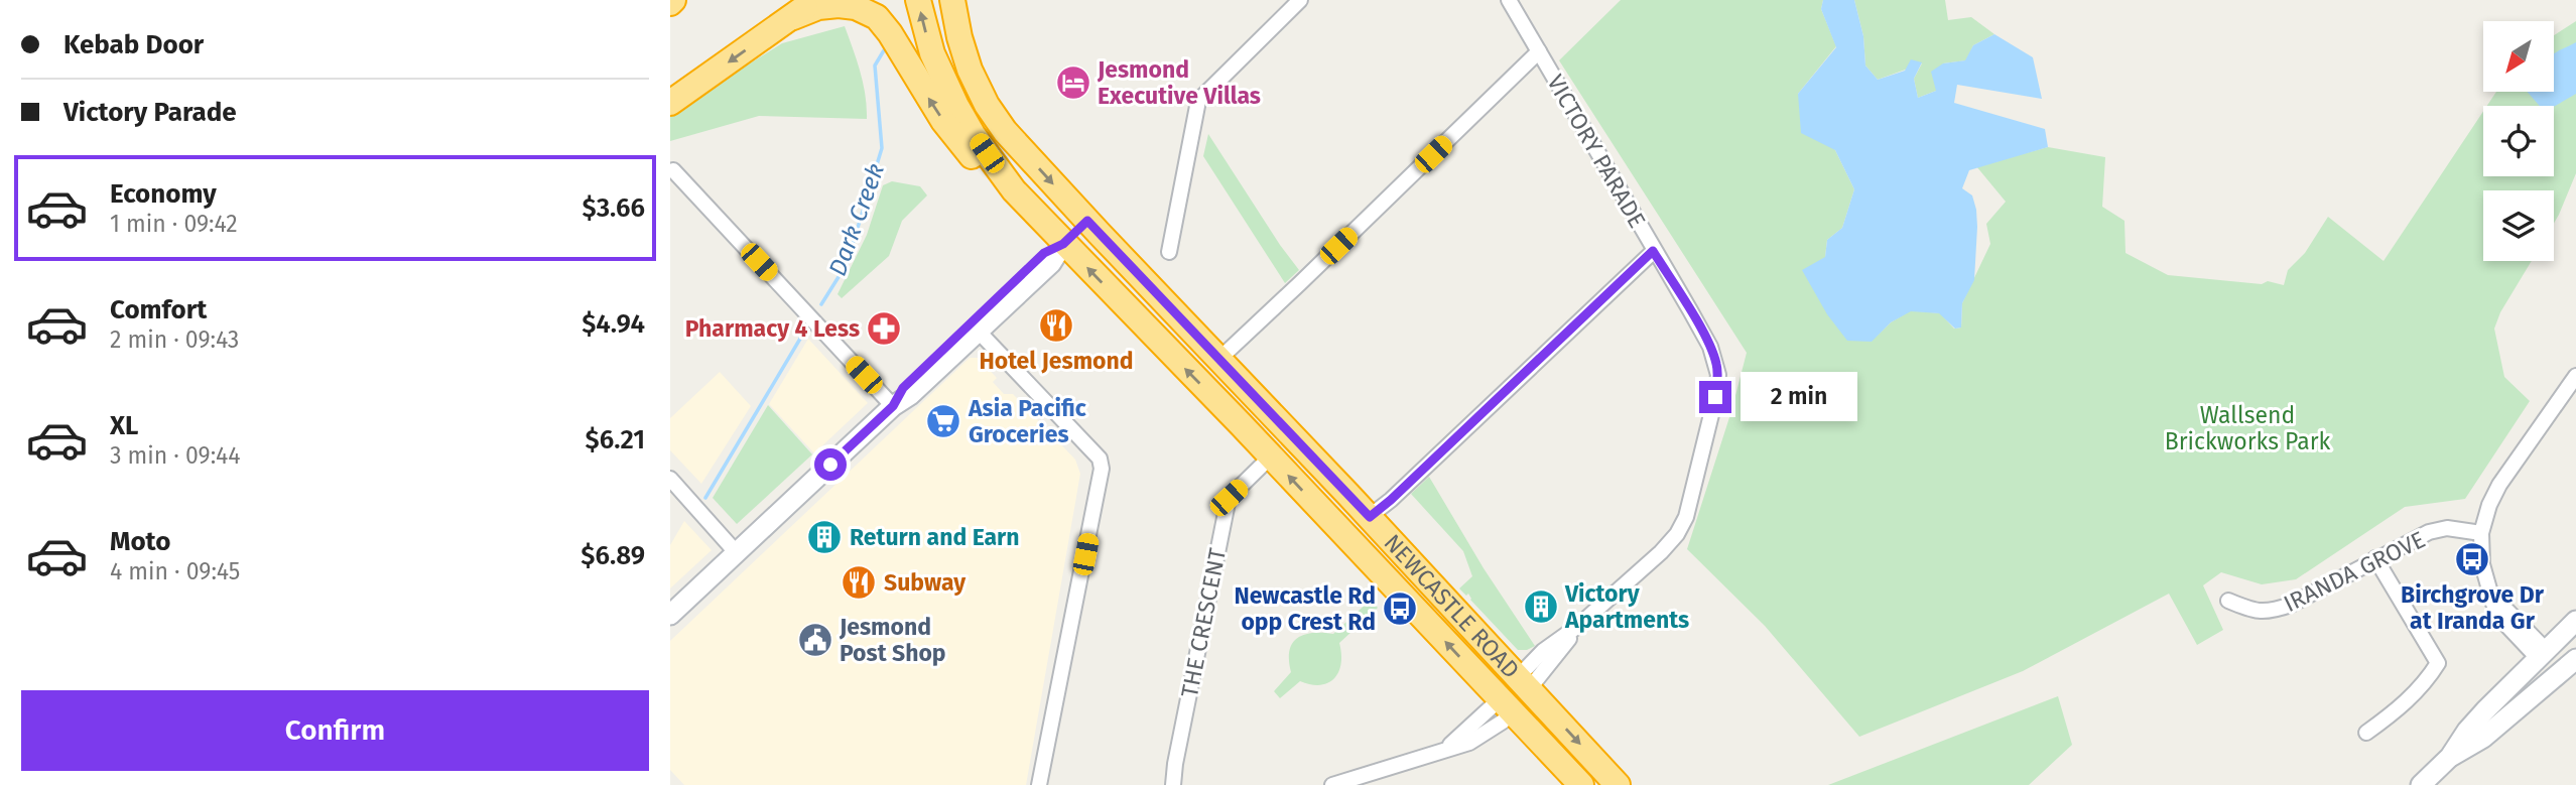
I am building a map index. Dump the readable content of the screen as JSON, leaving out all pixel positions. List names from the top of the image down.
{
  "streets": {
    "highway": ["NEWCASTLE ROAD"],
    "street": ["VICTORY PARADE", "IRANDA GROVE", "THE CRESCENT"]
  },
  "crossings": [
    ["VICTORY PARADE", "NEWCASTLE ROAD"],
    ["NEWCASTLE ROAD", "THE CRESCENT"]
  ],
  "water": ["Dark Creek"],
  "parks": ["Wallsend Brickworks Park"],
  "places": {
    "hotel": ["Jesmond Executive Villas"],
    "restaurant": ["Hotel Jesmond", "Subway"],
    "pharmacy": ["Pharmacy 4 Less"],
    "supermarket": ["Asia Pacific Groceries"],
    "building": ["Return and Earn", "Victory Apartments"],
    "bus stop": ["Birchgrove Dr at Iranda Gr", "Newcastle Rd opp Crest Rd"],
    "public building": ["Jesmond Post Shop"]
  },
  "north": "bottom left",
  "page": {
    "banner": ["Kebab Door", "Victory Parade"],
    "list": [
      {
        "name": "Economy",
        "note": "1 min · 09:42",
        "value": "$3.66"
      },
      {
        "name": "Comfort",
        "note": "2 min · 09:43",
        "value": "$4.94"
      },
      {
        "name": "XL",
        "note": "3 min · 09:44",
        "value": "$6.21"
      },
      {
        "name": "Moto",
        "note": "4 min · 09:45",
        "value": "$6.89"
      }
    ],
    "bubble": "2 min",
    "buttons": "Confirm"
  }
}
